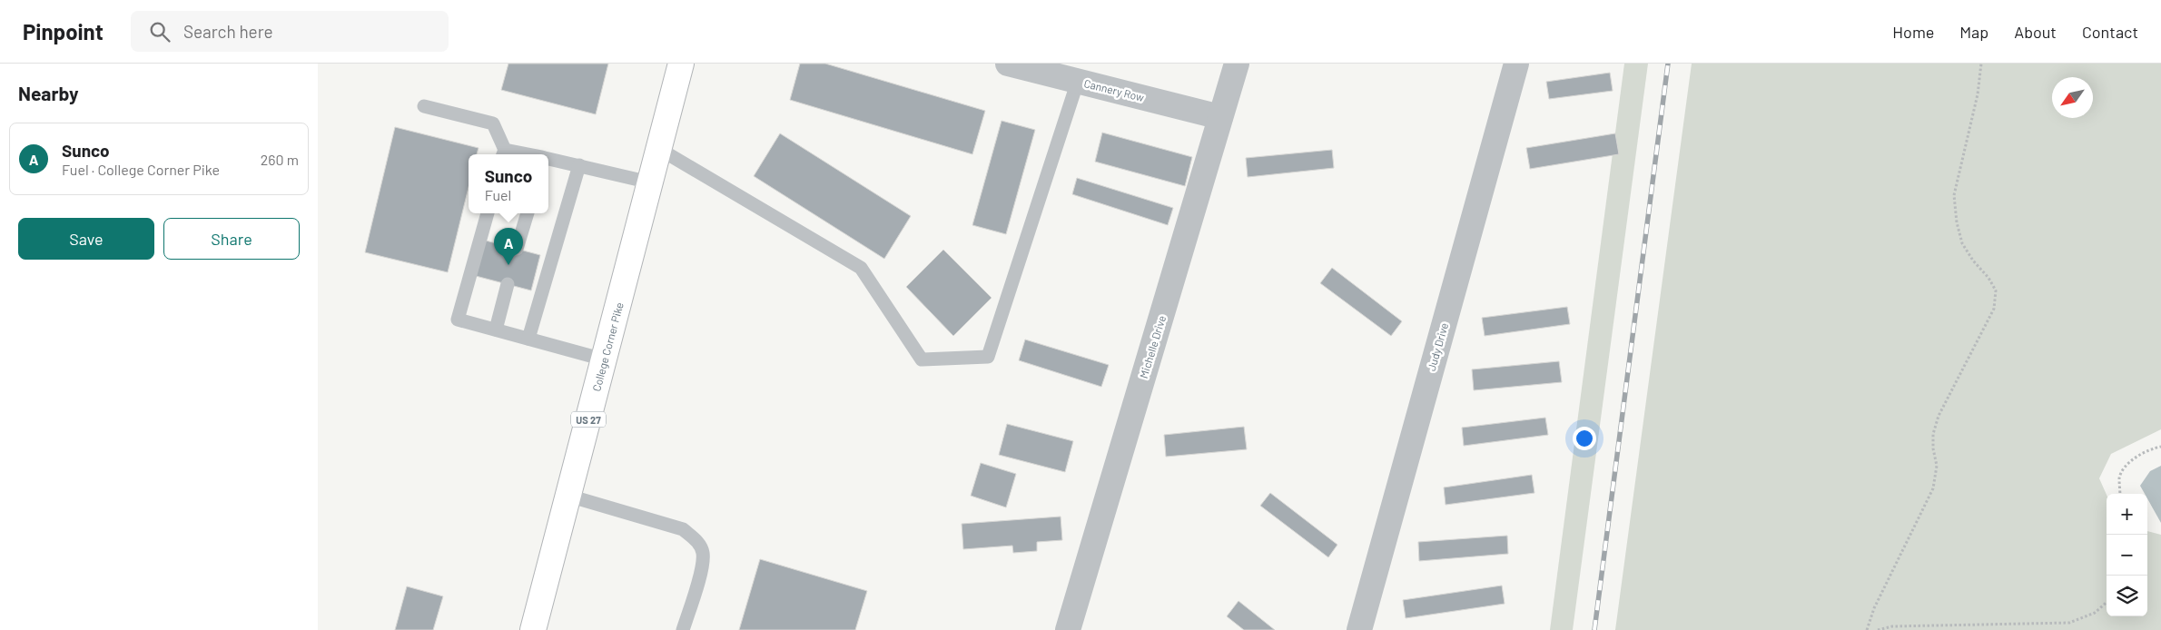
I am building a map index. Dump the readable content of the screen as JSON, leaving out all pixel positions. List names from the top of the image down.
{
  "streets": {
    "highway": ["College Corner Pike", "US 27"],
    "street": ["Cannery Row", "Michelle Drive", "Judy Drive"]
  },
  "crossings": [
    ["Cannery Row", "Michelle Drive"]
  ],
  "north": "bottom left",
  "page": {
    "header": "Pinpoint",
    "search": "Search here",
    "nav": [
      "Home",
      "Map",
      "About",
      "Contact"
    ],
    "heading": "Nearby",
    "list": [
      {
        "mark": "A",
        "name": "Sunco",
        "note": "Fuel · College Corner Pike",
        "value": "260 m"
      }
    ],
    "popup": ["Sunco", "Fuel"],
    "buttons": ["Save", "Share"],
    "pins": "A",
    "map_buttons": ["+", "−"]
  }
}
